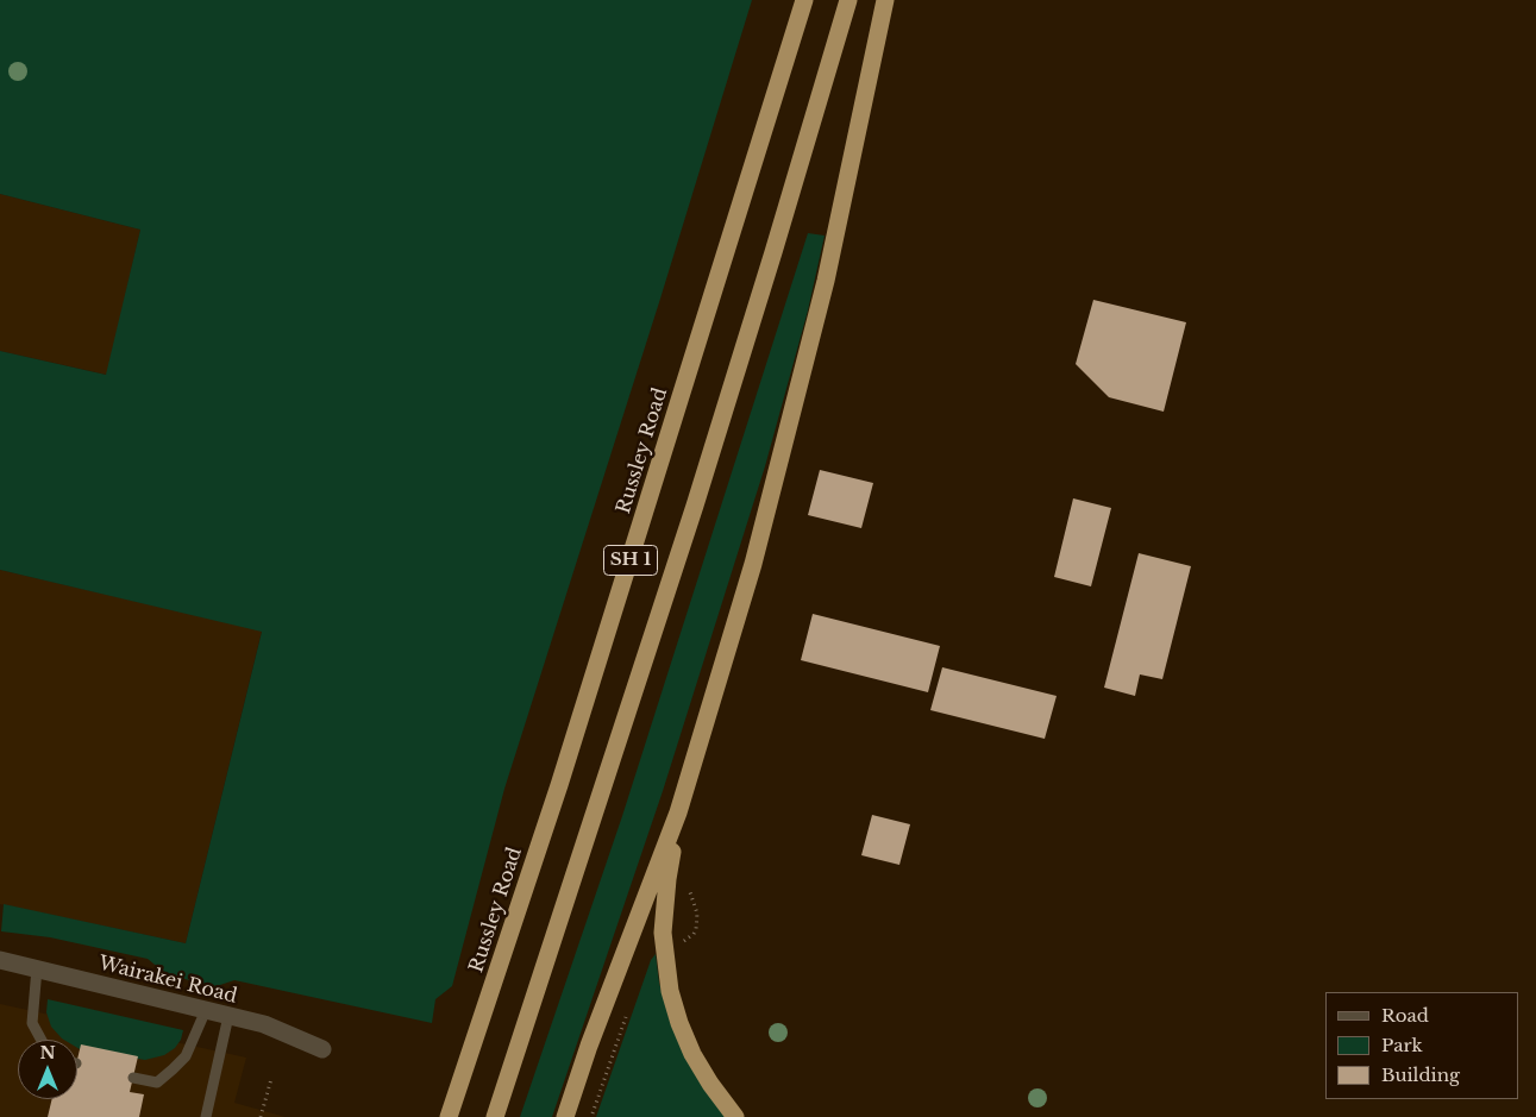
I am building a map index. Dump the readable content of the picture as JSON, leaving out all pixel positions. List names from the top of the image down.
{
  "streets": {
    "highway": ["Russley Road", "SH 1"],
    "street": ["Wairakei Road"]
  },
  "legend": ["Road", "Park", "Building"],
  "north": "top"
}
